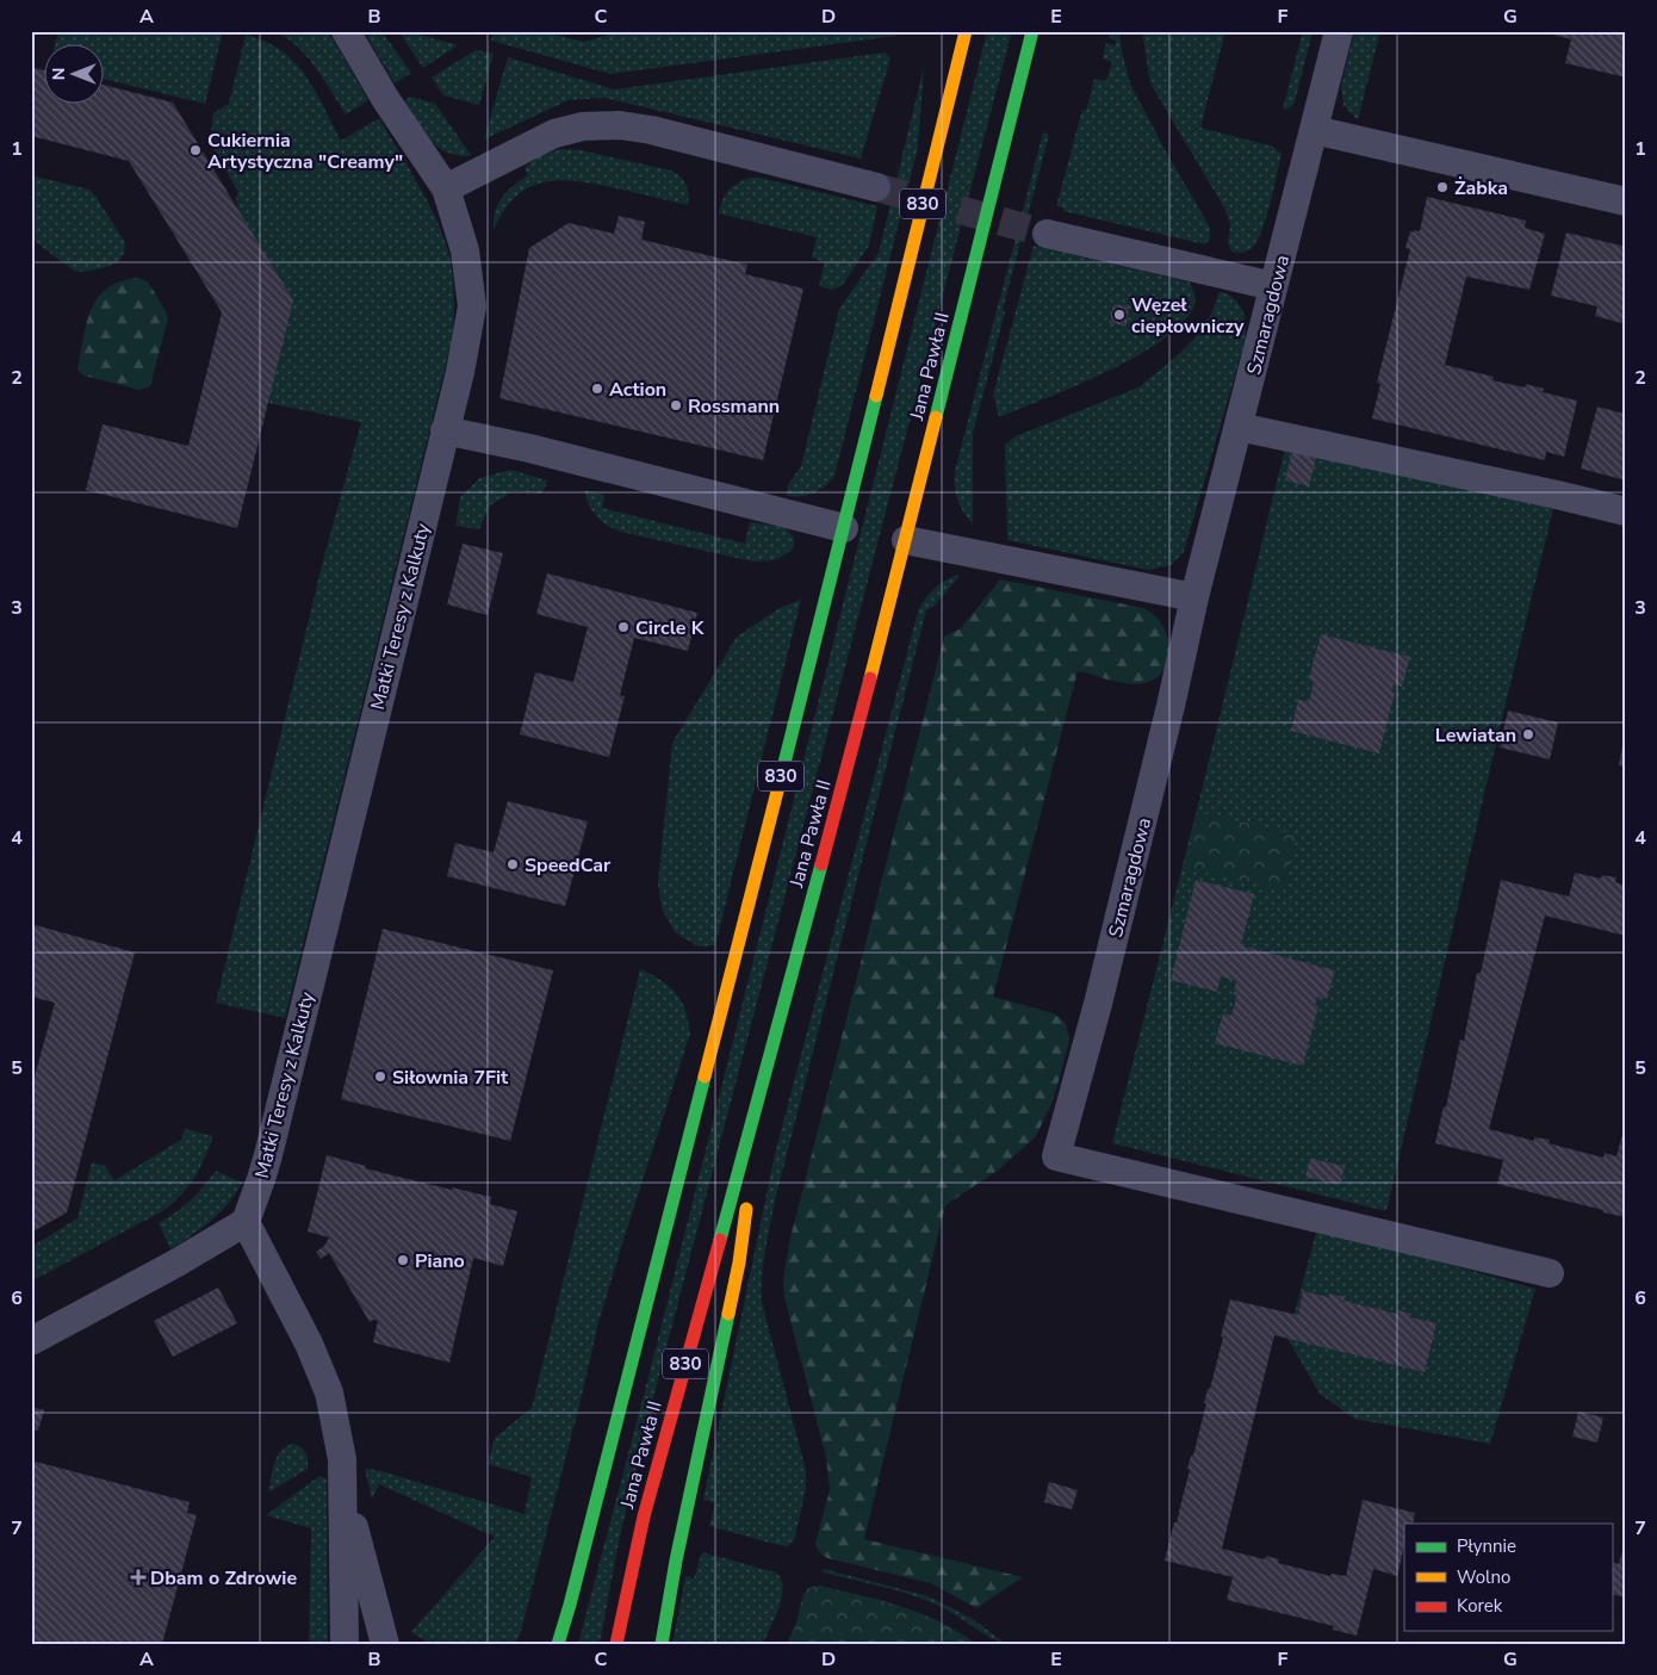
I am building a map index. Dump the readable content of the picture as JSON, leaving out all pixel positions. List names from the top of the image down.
{
  "streets": {
    "main road": ["830", "Jana Pawła II"],
    "street": ["Szmaragdowa", "Matki Teresy z Kalkuty"]
  },
  "places": {
    "other": [
      "Cukiernia Artystyczna \"Creamy\"",
      "Żabka",
      "Węzeł ciepłowniczy",
      "Action",
      "Rossmann",
      "Circle K",
      "Lewiatan",
      "SpeedCar",
      "Siłownia 7Fit",
      "Piano"
    ],
    "health": ["Dbam o Zdrowie"]
  },
  "legend": ["Płynnie", "Wolno", "Korek"],
  "north": "left",
  "grid": {
    "columns": [
      "A",
      "B",
      "C",
      "D",
      "E",
      "F",
      "G"
    ],
    "rows": [
      "1",
      "2",
      "3",
      "4",
      "5",
      "6",
      "7"
    ]
  }
}
